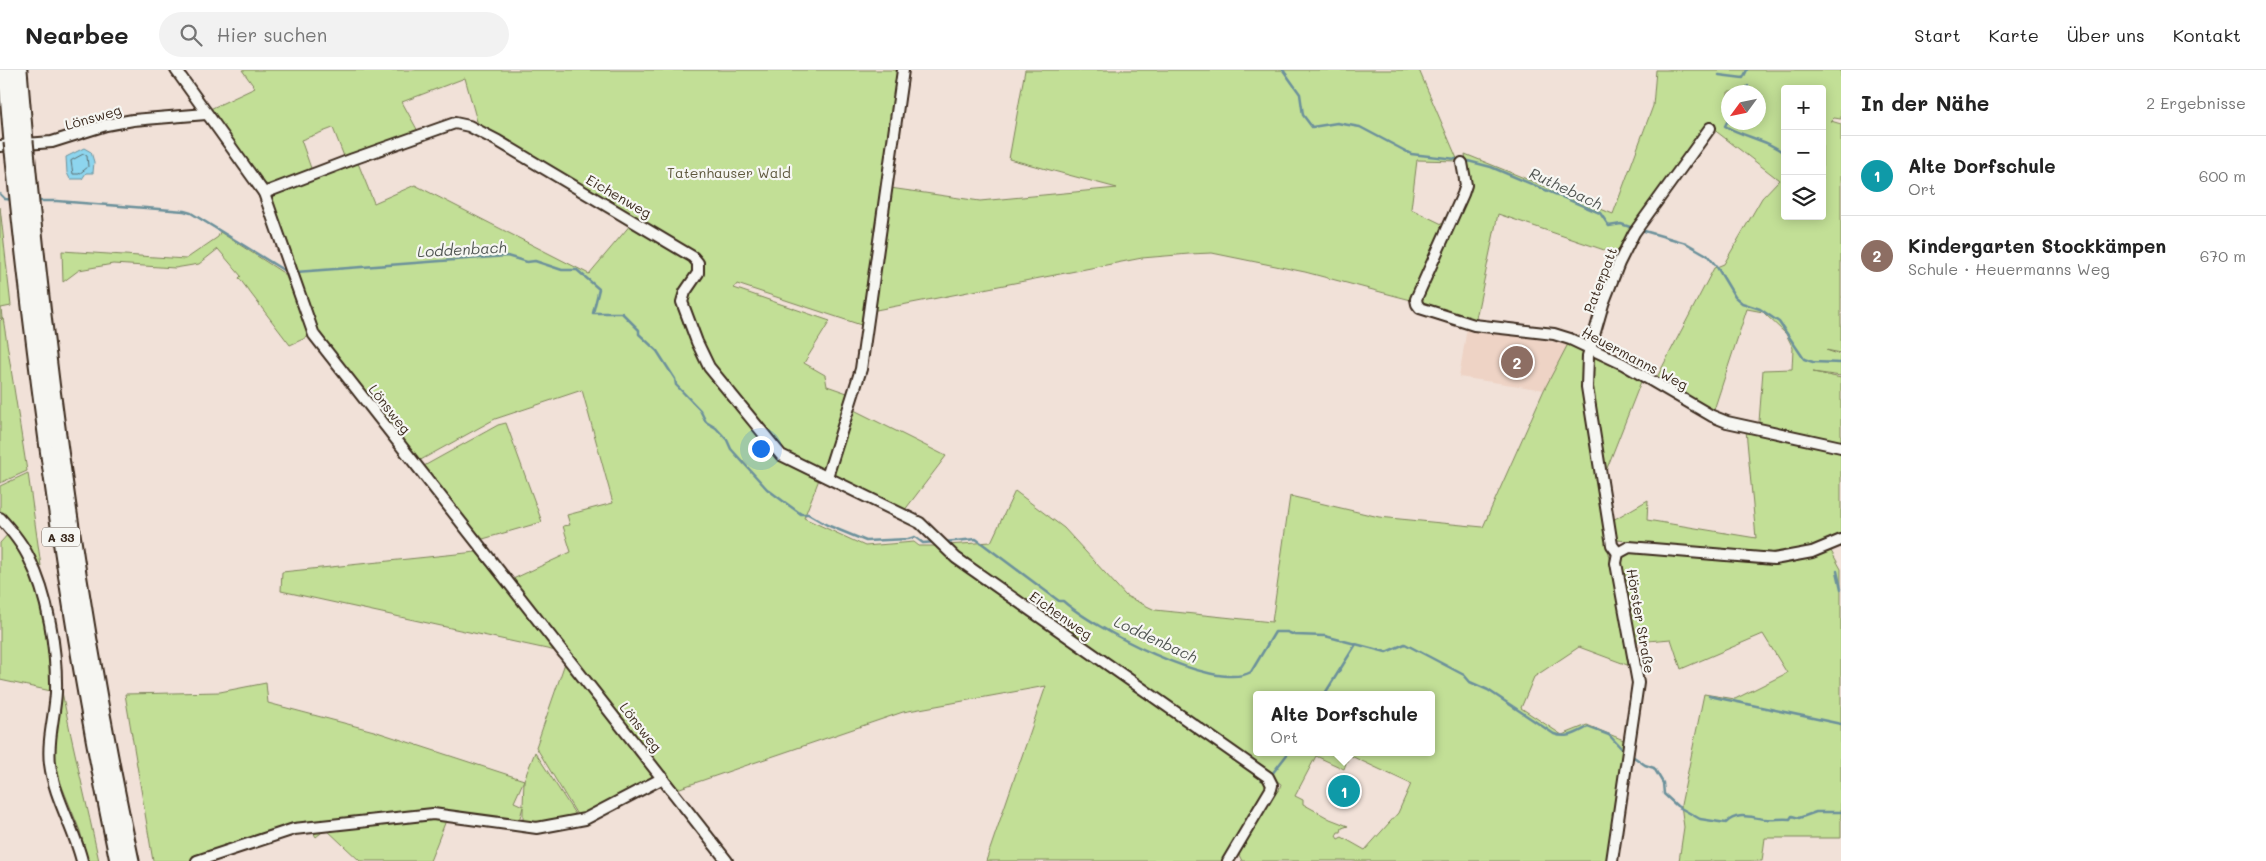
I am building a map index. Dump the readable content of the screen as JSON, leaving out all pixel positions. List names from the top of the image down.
{
  "streets": {
    "highway": ["A 33"],
    "street": [
      "Lönsweg",
      "Eichenweg",
      "Paterpatt",
      "Heuermanns Weg",
      "Hörster Straße"
    ]
  },
  "crossings": [
    ["Lönsweg", "Eichenweg"],
    ["Lönsweg", "A 33"],
    ["Paterpatt", "Heuermanns Weg"],
    ["Paterpatt", "Hörster Straße"]
  ],
  "water": ["Ruthebach", "Loddenbach"],
  "parks": ["Tatenhauser Wald"],
  "north": "bottom left",
  "page": {
    "header": "Nearbee",
    "search": "Hier suchen",
    "nav": [
      "Start",
      "Karte",
      "Über uns",
      "Kontakt"
    ],
    "heading": ["In der Nähe", "2 Ergebnisse"],
    "map_buttons": ["+", "−"],
    "list": [
      {
        "mark": "1",
        "name": "Alte Dorfschule",
        "note": "Ort",
        "value": "600 m"
      },
      {
        "mark": "2",
        "name": "Kindergarten Stockkämpen",
        "note": "Schule · Heuermanns Weg",
        "value": "670 m"
      }
    ],
    "pins": ["2", "1"],
    "popup": ["Alte Dorfschule", "Ort"]
  }
}
